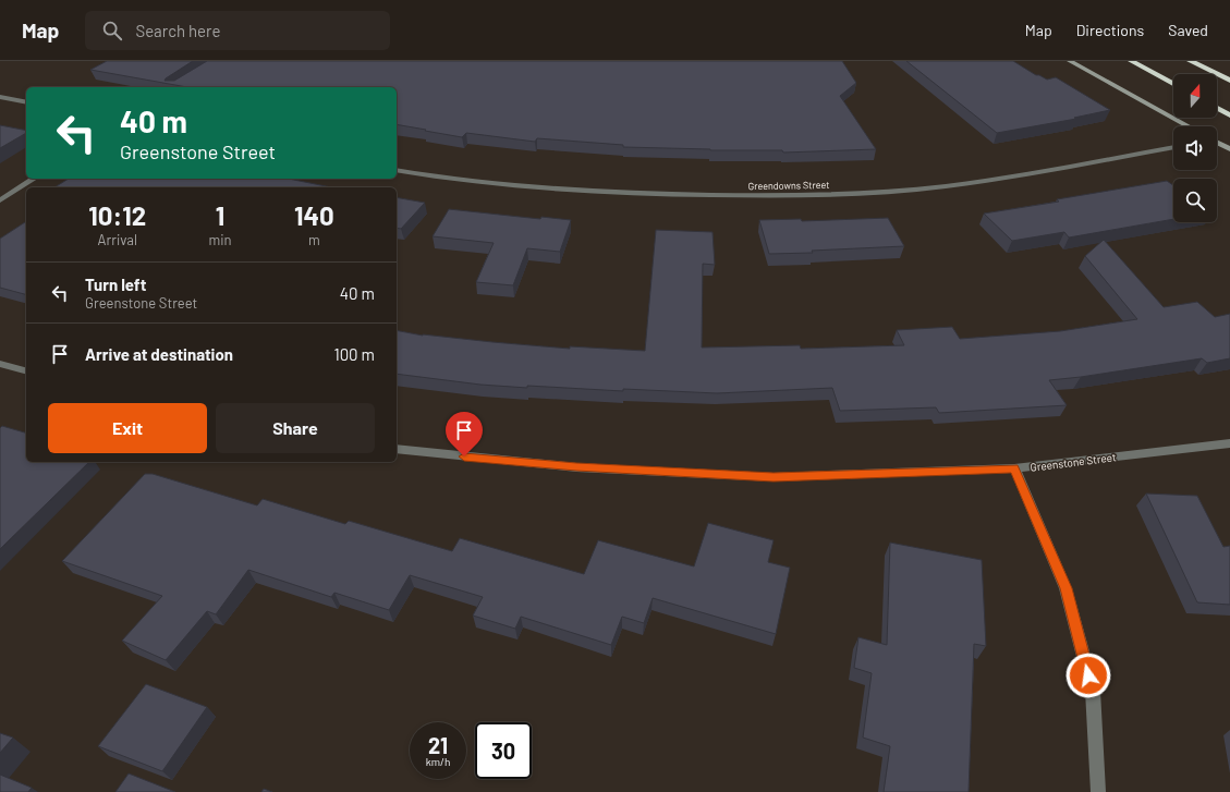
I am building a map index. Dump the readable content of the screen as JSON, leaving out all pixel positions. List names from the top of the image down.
{
  "streets": {
    "street": ["Greendowns Street", "Greenstone Street"]
  },
  "north": "top",
  "page": {
    "header": "Map",
    "search": "Search here",
    "nav": ["Map", "Directions", "Saved"],
    "turn": ["40 m", "Greenstone Street"],
    "eta": [
      "10:12",
      "Arrival",
      "1",
      "min",
      "140",
      "m"
    ],
    "list": [
      {
        "name": "Turn left",
        "note": "Greenstone Street",
        "value": "40 m"
      },
      {
        "name": "Arrive at destination",
        "value": "100 m"
      }
    ],
    "buttons": ["Exit", "Share"],
    "speed": "21 km/h",
    "limit": "30"
  }
}
